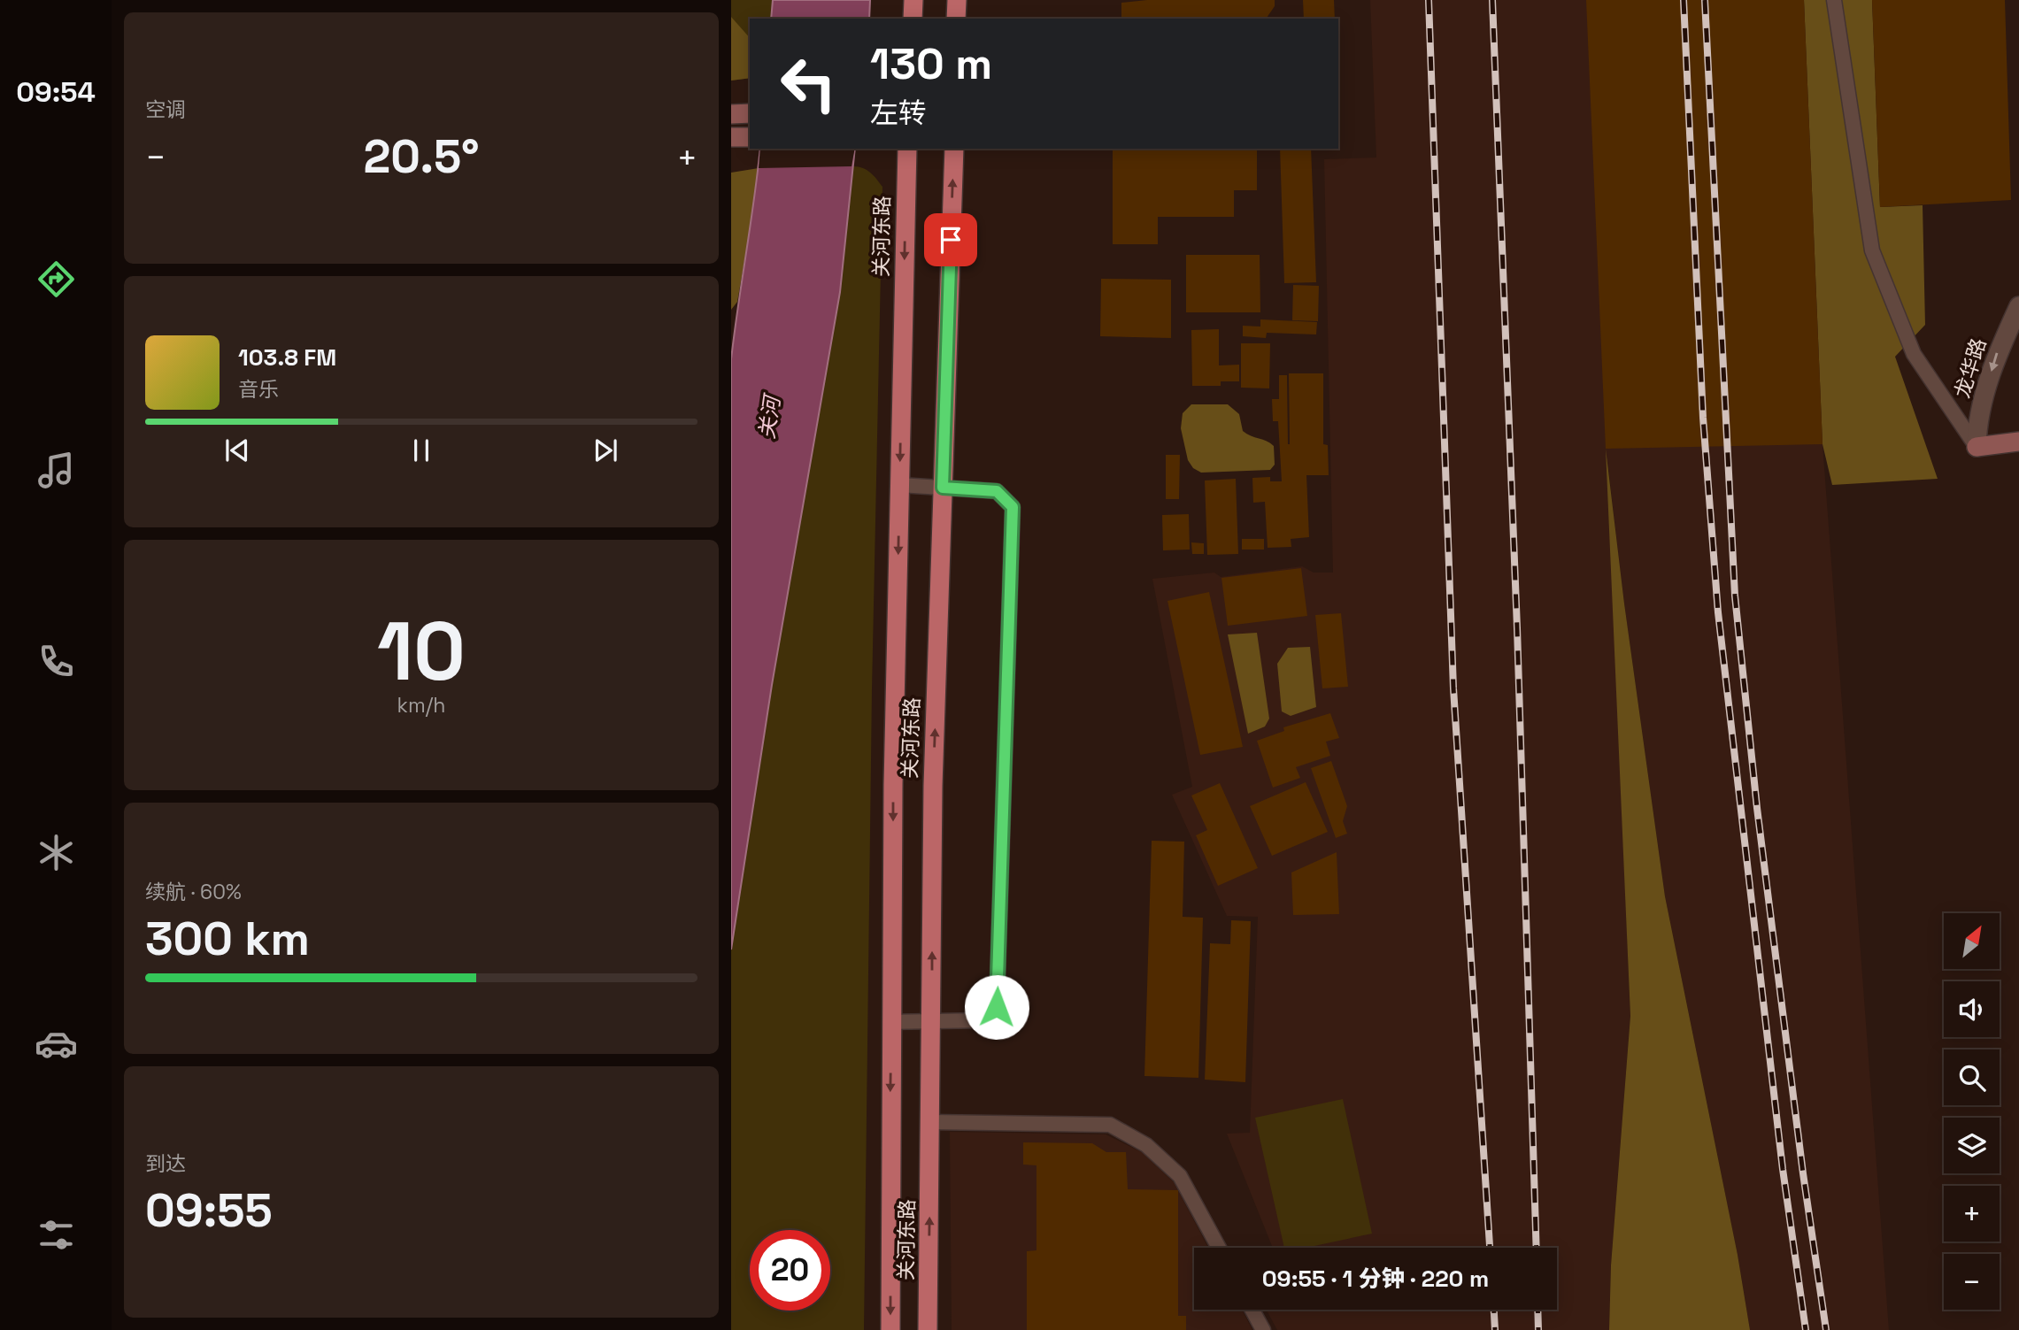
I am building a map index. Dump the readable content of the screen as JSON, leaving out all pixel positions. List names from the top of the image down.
{
  "streets": {
    "main road": ["关河东路"],
    "street": ["龙华路"]
  },
  "one_way": ["龙华路"],
  "water": ["关河"],
  "north": "top right",
  "page": {
    "tabs": "09:54",
    "tile": [
      "空调",
      ["10", "km/h"],
      ["续航 · 60%", "300 km"],
      ["到达", "09:55"]
    ],
    "turn": ["130 m", "左转"],
    "heat": ["−", "20.5°", "+"],
    "song": ["103.8 FM", "音乐"],
    "map_buttons": ["+", "−"],
    "limit": "20",
    "trip": "09:55 · 1 分钟 · 220 m"
  }
}
